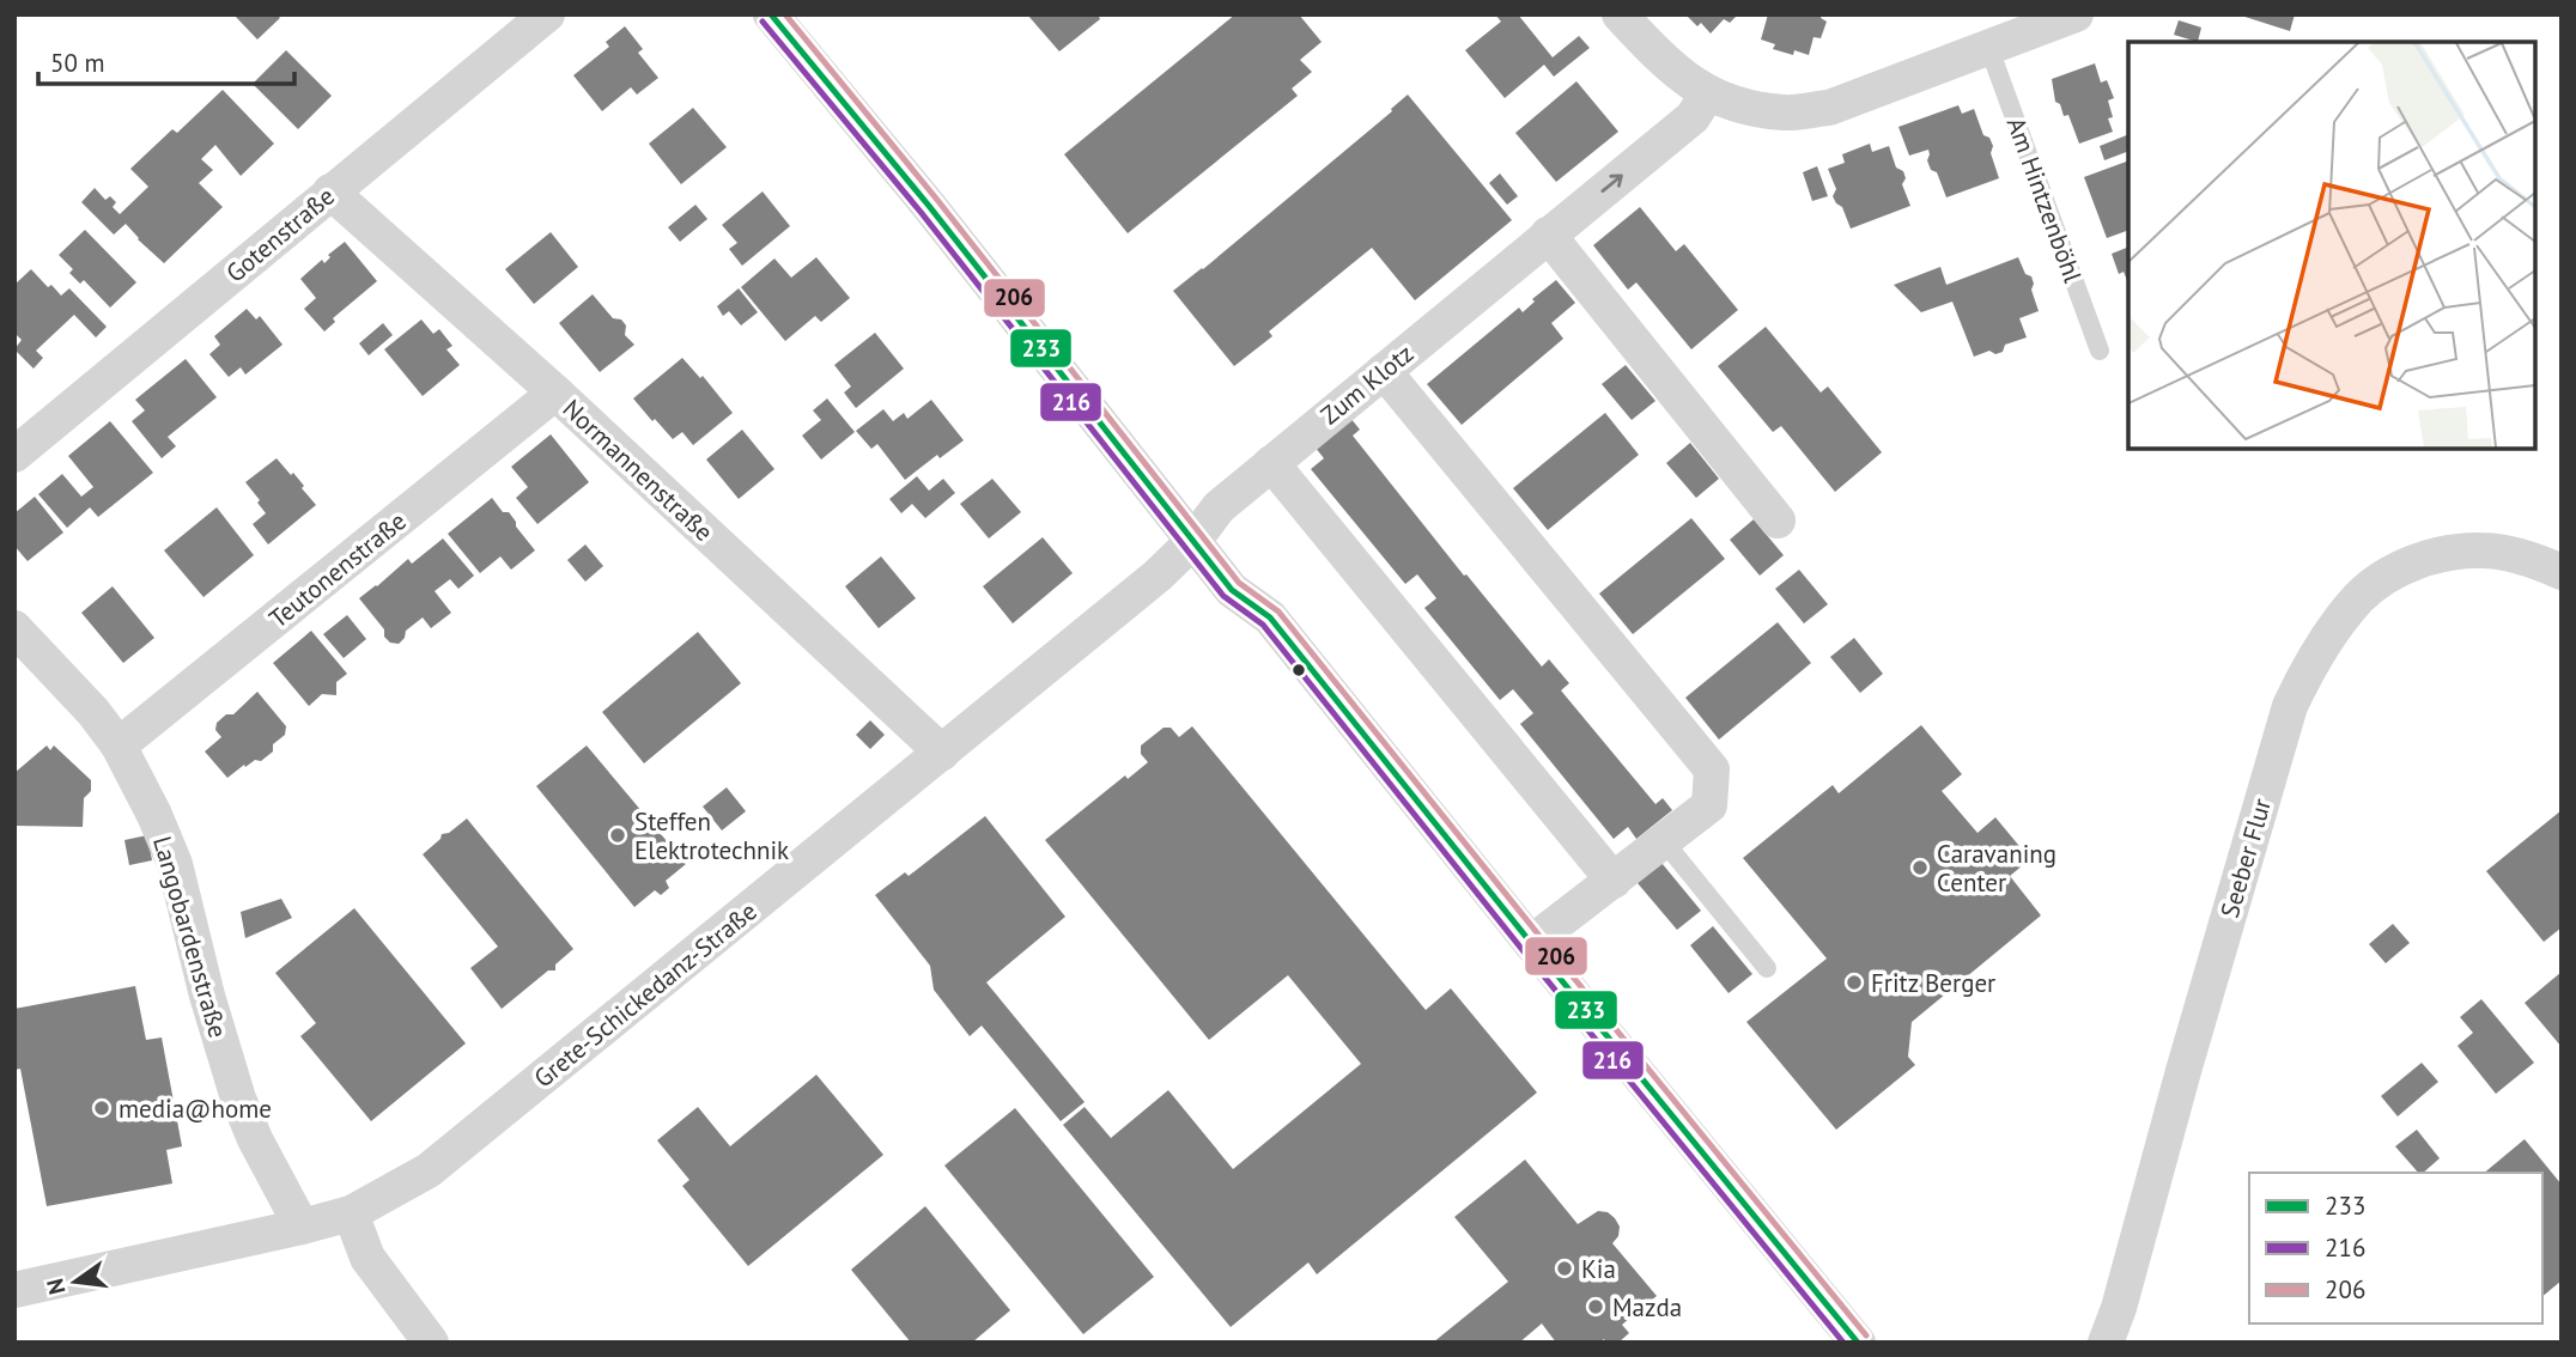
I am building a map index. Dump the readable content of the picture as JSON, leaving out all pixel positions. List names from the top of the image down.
{
  "streets": {
    "street": [
      "Gotenstraße",
      "Zum Klotz",
      "Normannenstraße",
      "Teutonenstraße",
      "Seeber Flur",
      "Langobardenstraße",
      "Grete-Schickedanz-Straße"
    ],
    "lane": ["Am Hintzenböhl"]
  },
  "crossings": [
    ["Gotenstraße", "Normannenstraße"],
    ["Zum Klotz", "Grete-Schickedanz-Straße"],
    ["Normannenstraße", "Teutonenstraße"],
    ["Normannenstraße", "Grete-Schickedanz-Straße"],
    ["Teutonenstraße", "Langobardenstraße"],
    ["Langobardenstraße", "Grete-Schickedanz-Straße"]
  ],
  "places": [
    "Steffen Elektrotechnik",
    "Caravaning Center",
    "Fritz Berger",
    "media@home",
    "Kia",
    "Mazda"
  ],
  "lines": ["transit line 233", "transit line 206", "transit line 216"],
  "legend": ["233", "216", "206"],
  "scale_bar": "50 m",
  "north": "left"
}
